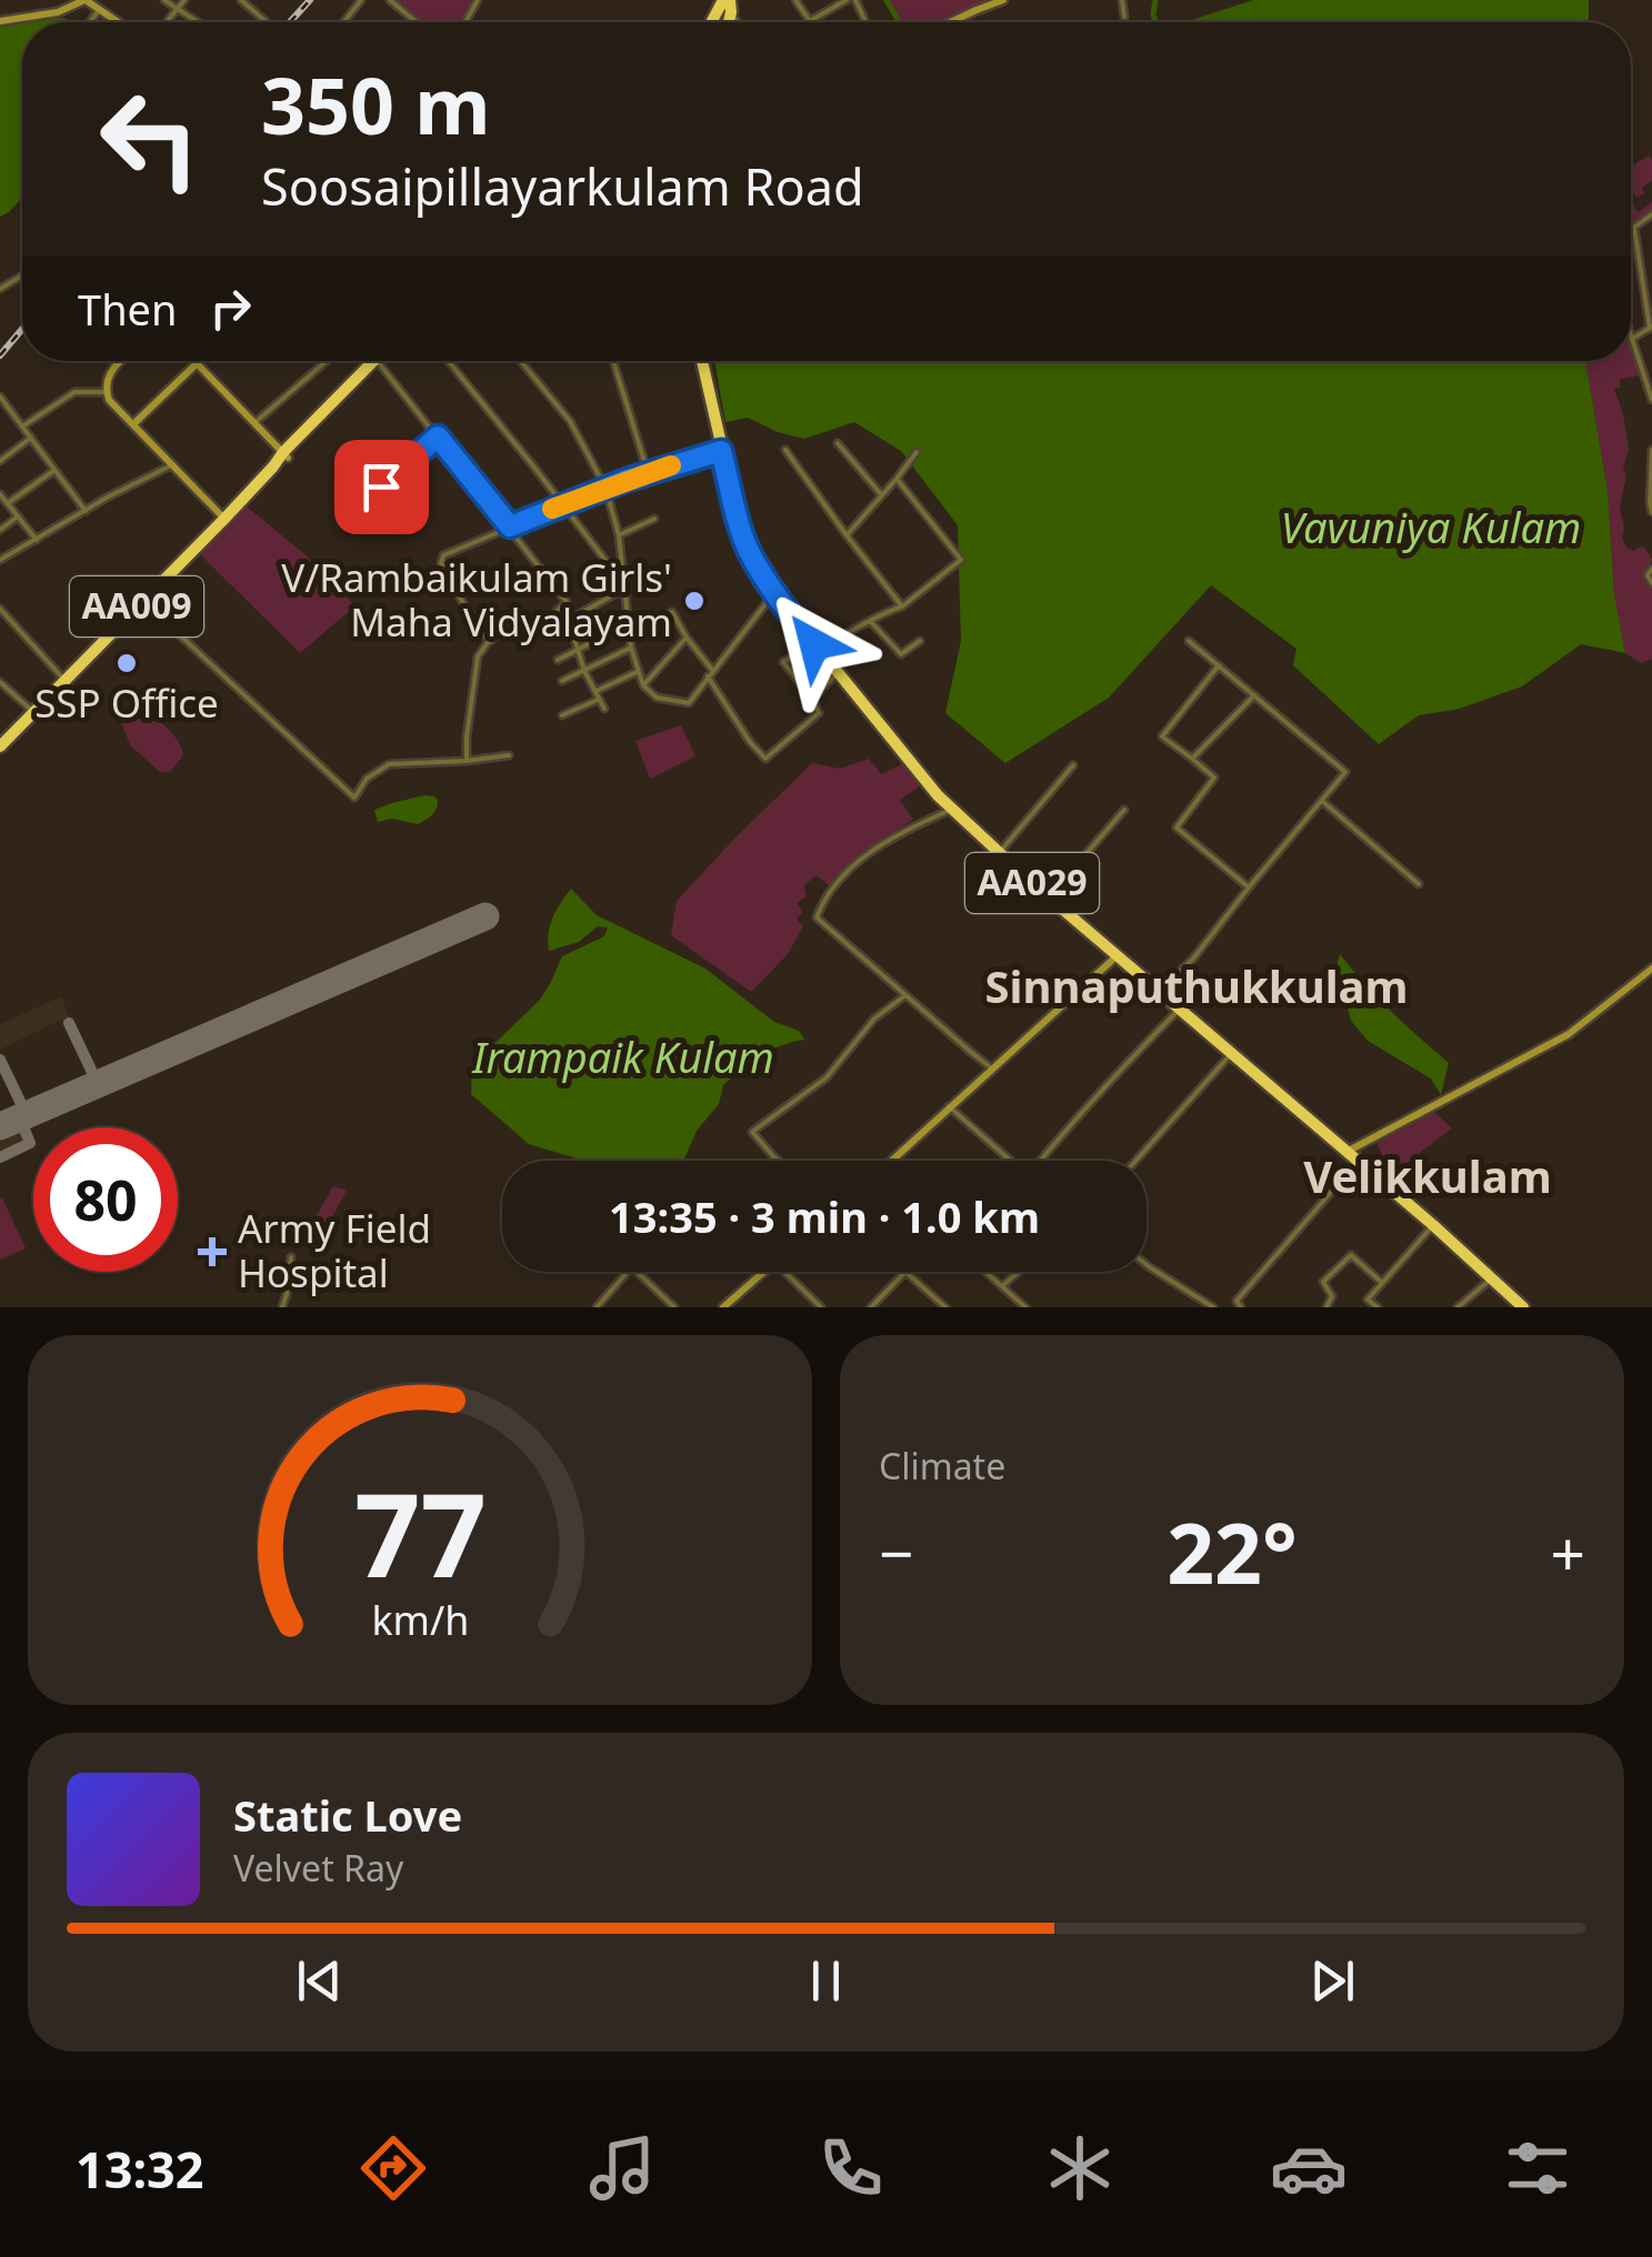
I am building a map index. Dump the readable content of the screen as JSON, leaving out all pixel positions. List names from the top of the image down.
{
  "streets": {
    "highway": ["AA009", "AA029"]
  },
  "districts": ["Sinnaputhukkulam", "Velikkulam"],
  "water": ["Vavuniya Kulam", "Irampaik Kulam"],
  "places": {
    "other": ["V/Rambaikulam Girls' Maha Vidyalayam", "SSP Office"],
    "health": ["Army Field Hospital"]
  },
  "page": {
    "turn": ["350 m", "Soosaipillayarkulam Road"],
    "then": "Then",
    "limit": "80",
    "trip": "13:35 · 3 min · 1.0 km",
    "tile": "Climate",
    "heat": ["−", "22°", "+"],
    "song": ["Static Love", "Velvet Ray"],
    "tabs": "13:32",
    "gauge": ["77", "km/h"]
  }
}
